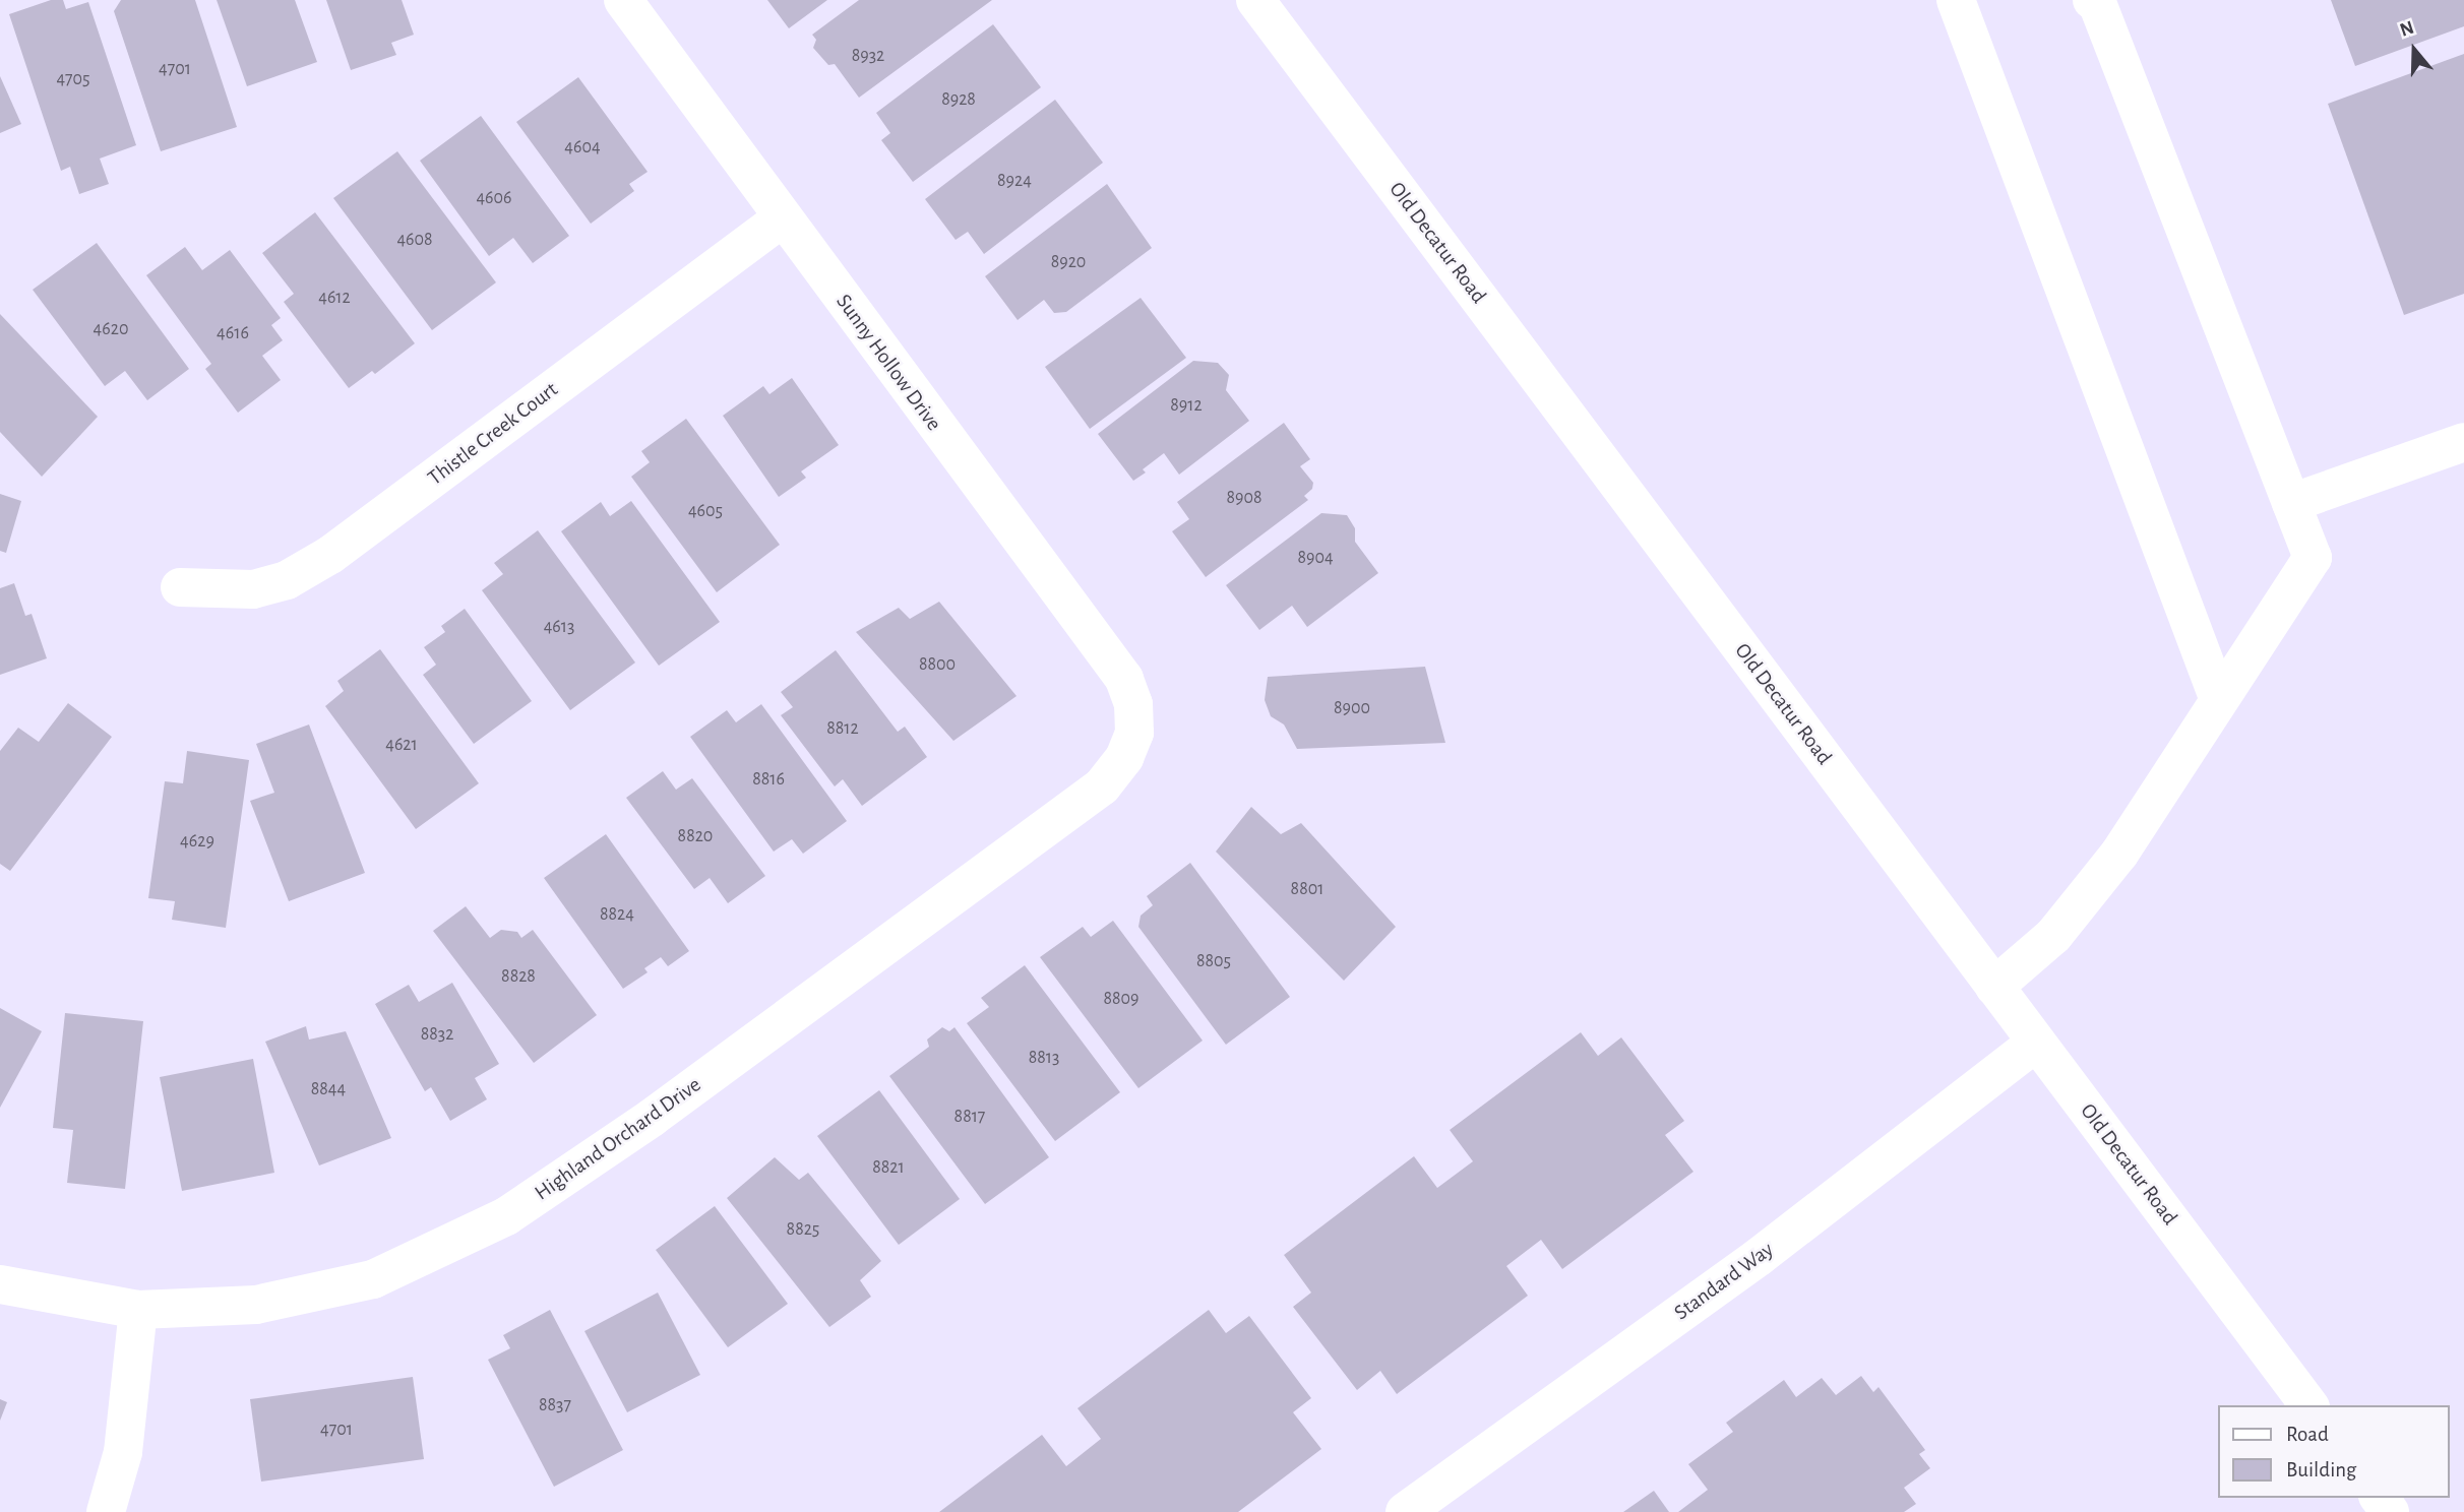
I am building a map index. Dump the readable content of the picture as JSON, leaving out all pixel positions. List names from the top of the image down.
{
  "streets": {
    "street": [
      "Old Decatur Road",
      "Sunny Hollow Drive",
      "Thistle Creek Court",
      "Highland Orchard Drive",
      "Standard Way"
    ]
  },
  "crossings": [
    ["Old Decatur Road", "Standard Way"],
    ["Sunny Hollow Drive", "Thistle Creek Court"],
    ["Sunny Hollow Drive", "Highland Orchard Drive"]
  ],
  "house_numbers": [
    "8932",
    "4701",
    "4705",
    "8928",
    "4604",
    "8924",
    "4606",
    "4608",
    "8920",
    "4612",
    "4620",
    "4616",
    "8912",
    "8908",
    "4605",
    "8904",
    "4613",
    "8800",
    "8900",
    "8812",
    "4621",
    "8816",
    "8820",
    "4629",
    "8801",
    "8824",
    "8805",
    "8828",
    "8809",
    "8832",
    "8813",
    "8844",
    "8817",
    "8821",
    "8825",
    "8837",
    "4701"
  ],
  "legend": ["Road", "Building"],
  "north": "top"
}
